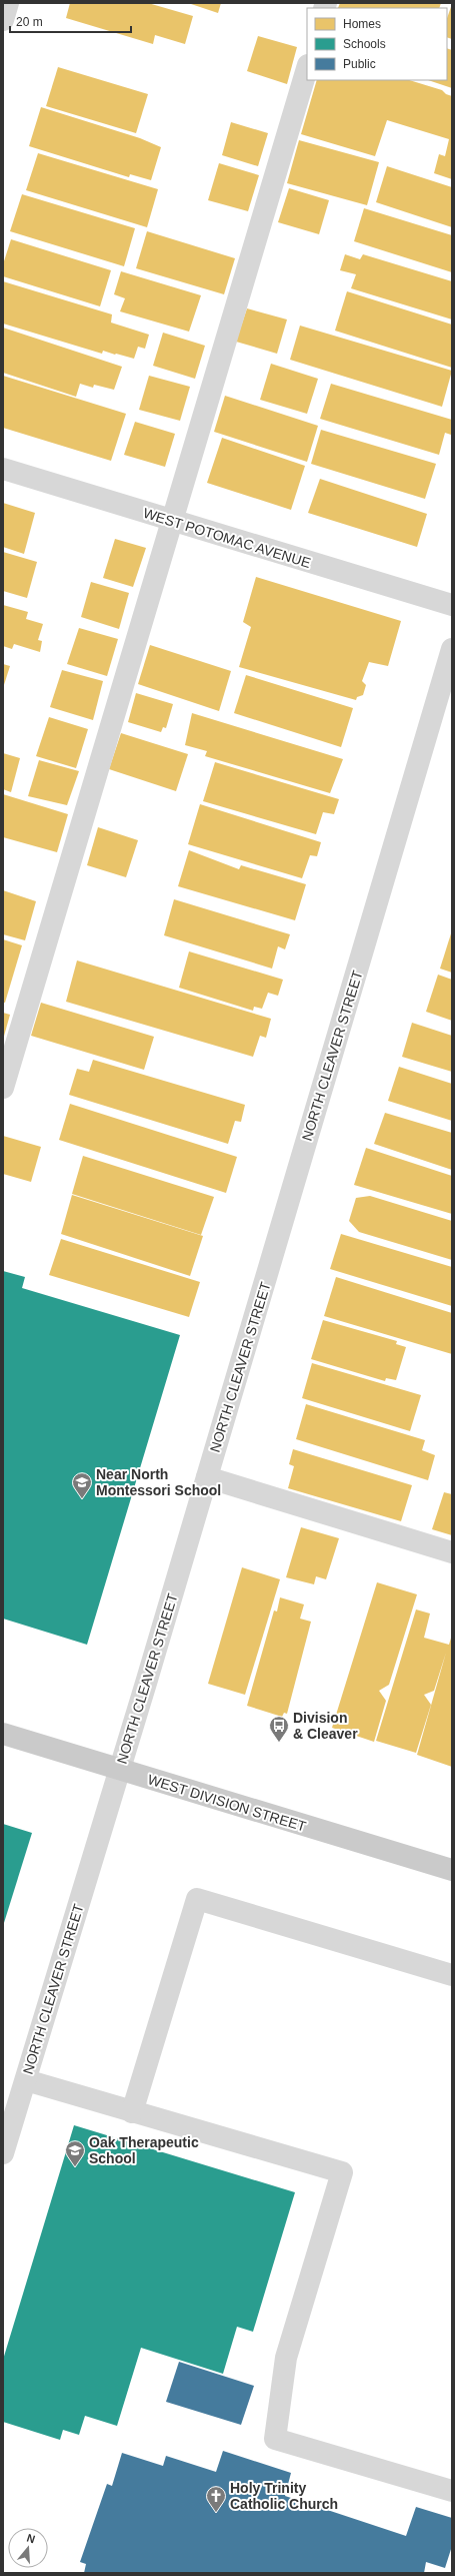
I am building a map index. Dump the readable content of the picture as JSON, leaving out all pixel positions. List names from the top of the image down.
{
  "streets": {
    "main road": ["WEST DIVISION STREET"],
    "street": ["WEST POTOMAC AVENUE", "NORTH CLEAVER STREET"]
  },
  "crossings": [
    ["NORTH CLEAVER STREET", "WEST DIVISION STREET"]
  ],
  "places": {
    "school or university": ["Near North Montessori School", "Oak Therapeutic School"],
    "bus stop": ["Division & Cleaver"],
    "church": ["Holy Trinity Catholic Church"]
  },
  "legend": ["Homes", "Schools", "Public"],
  "scale_bar": "20 m",
  "north": "top"
}
